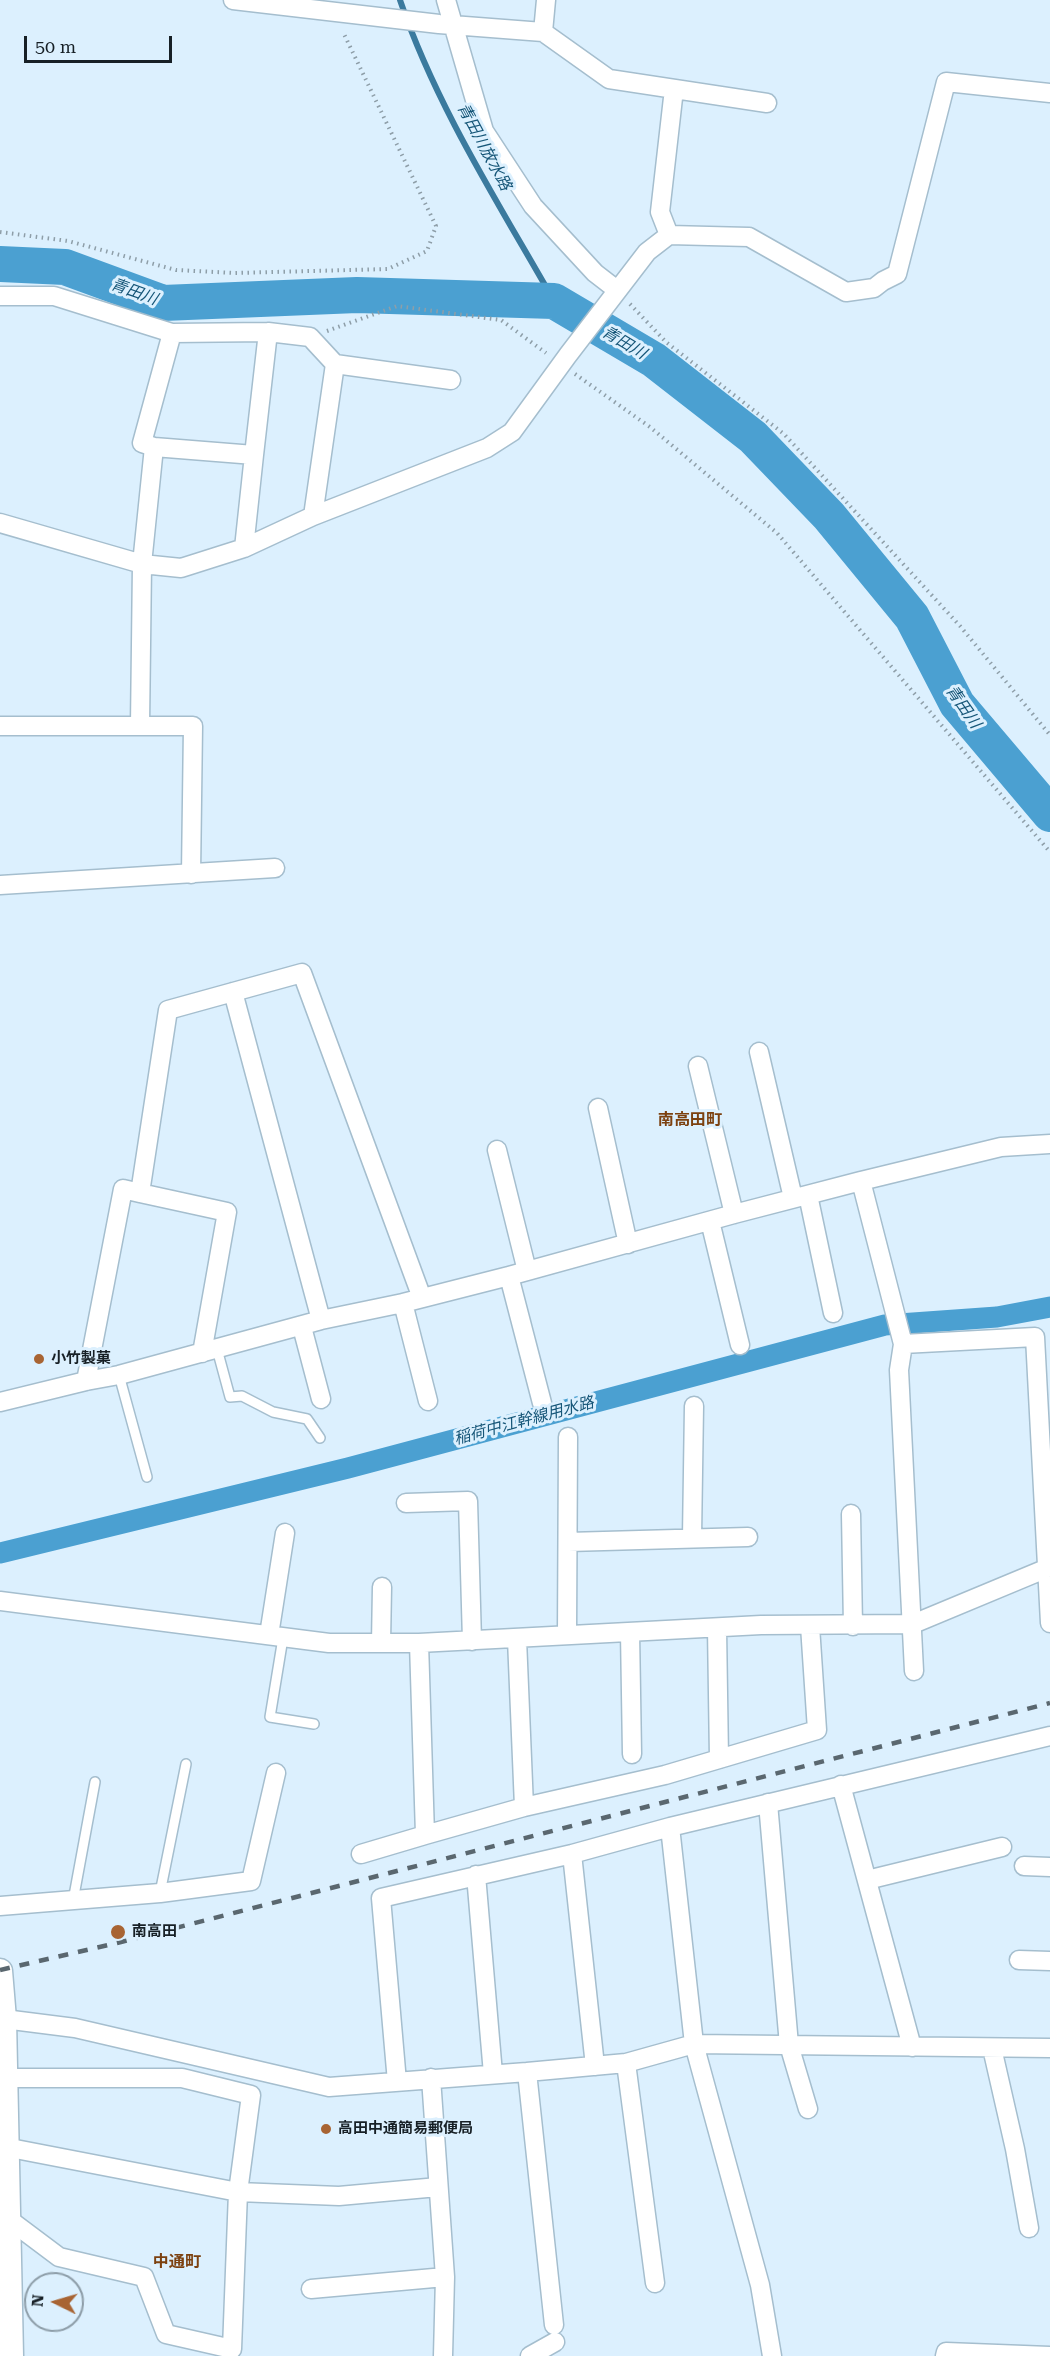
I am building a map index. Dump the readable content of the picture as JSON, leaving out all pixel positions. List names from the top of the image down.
{
  "districts": ["南高田町", "中通町"],
  "water": ["青田川放水路", "青田川", "稲荷中江幹線用水路"],
  "places": ["小竹製菓", "南高田", "高田中通簡易郵便局"],
  "scale_bar": "50 m",
  "north": "left"
}
